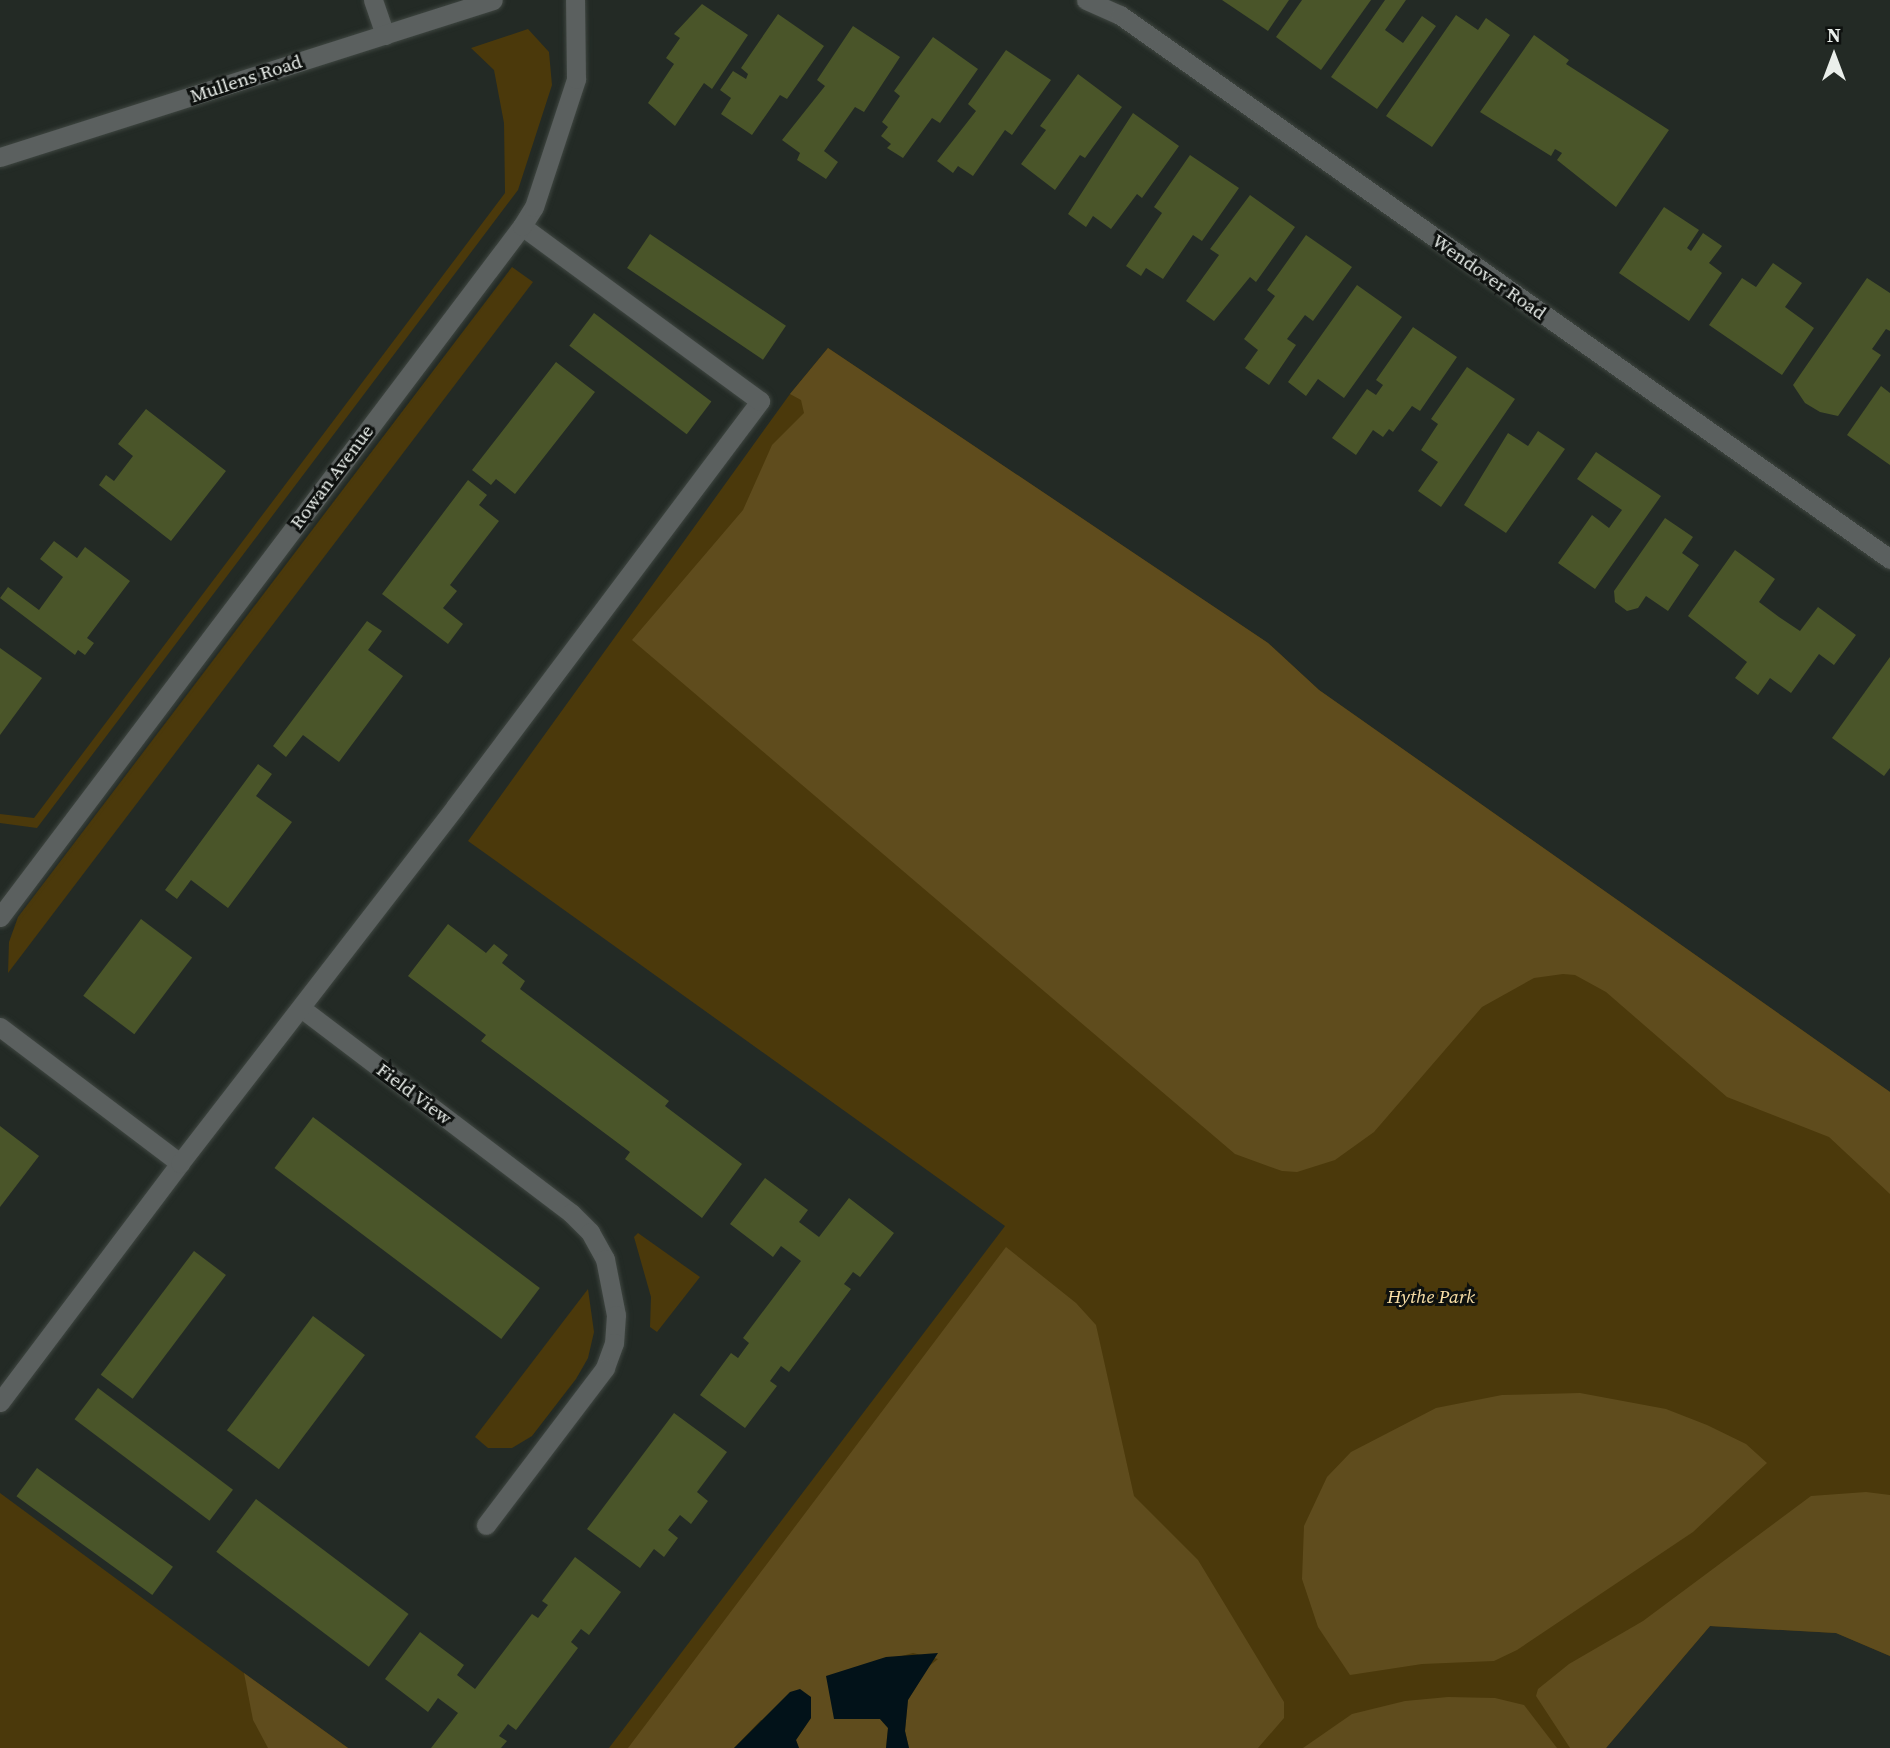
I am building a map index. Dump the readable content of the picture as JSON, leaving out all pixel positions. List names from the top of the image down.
{
  "streets": {
    "street": [
      "Mullens Road",
      "Wendover Road",
      "Rowan Avenue",
      "Field View"
    ]
  },
  "parks": ["Hythe Park"],
  "north": "top"
}
